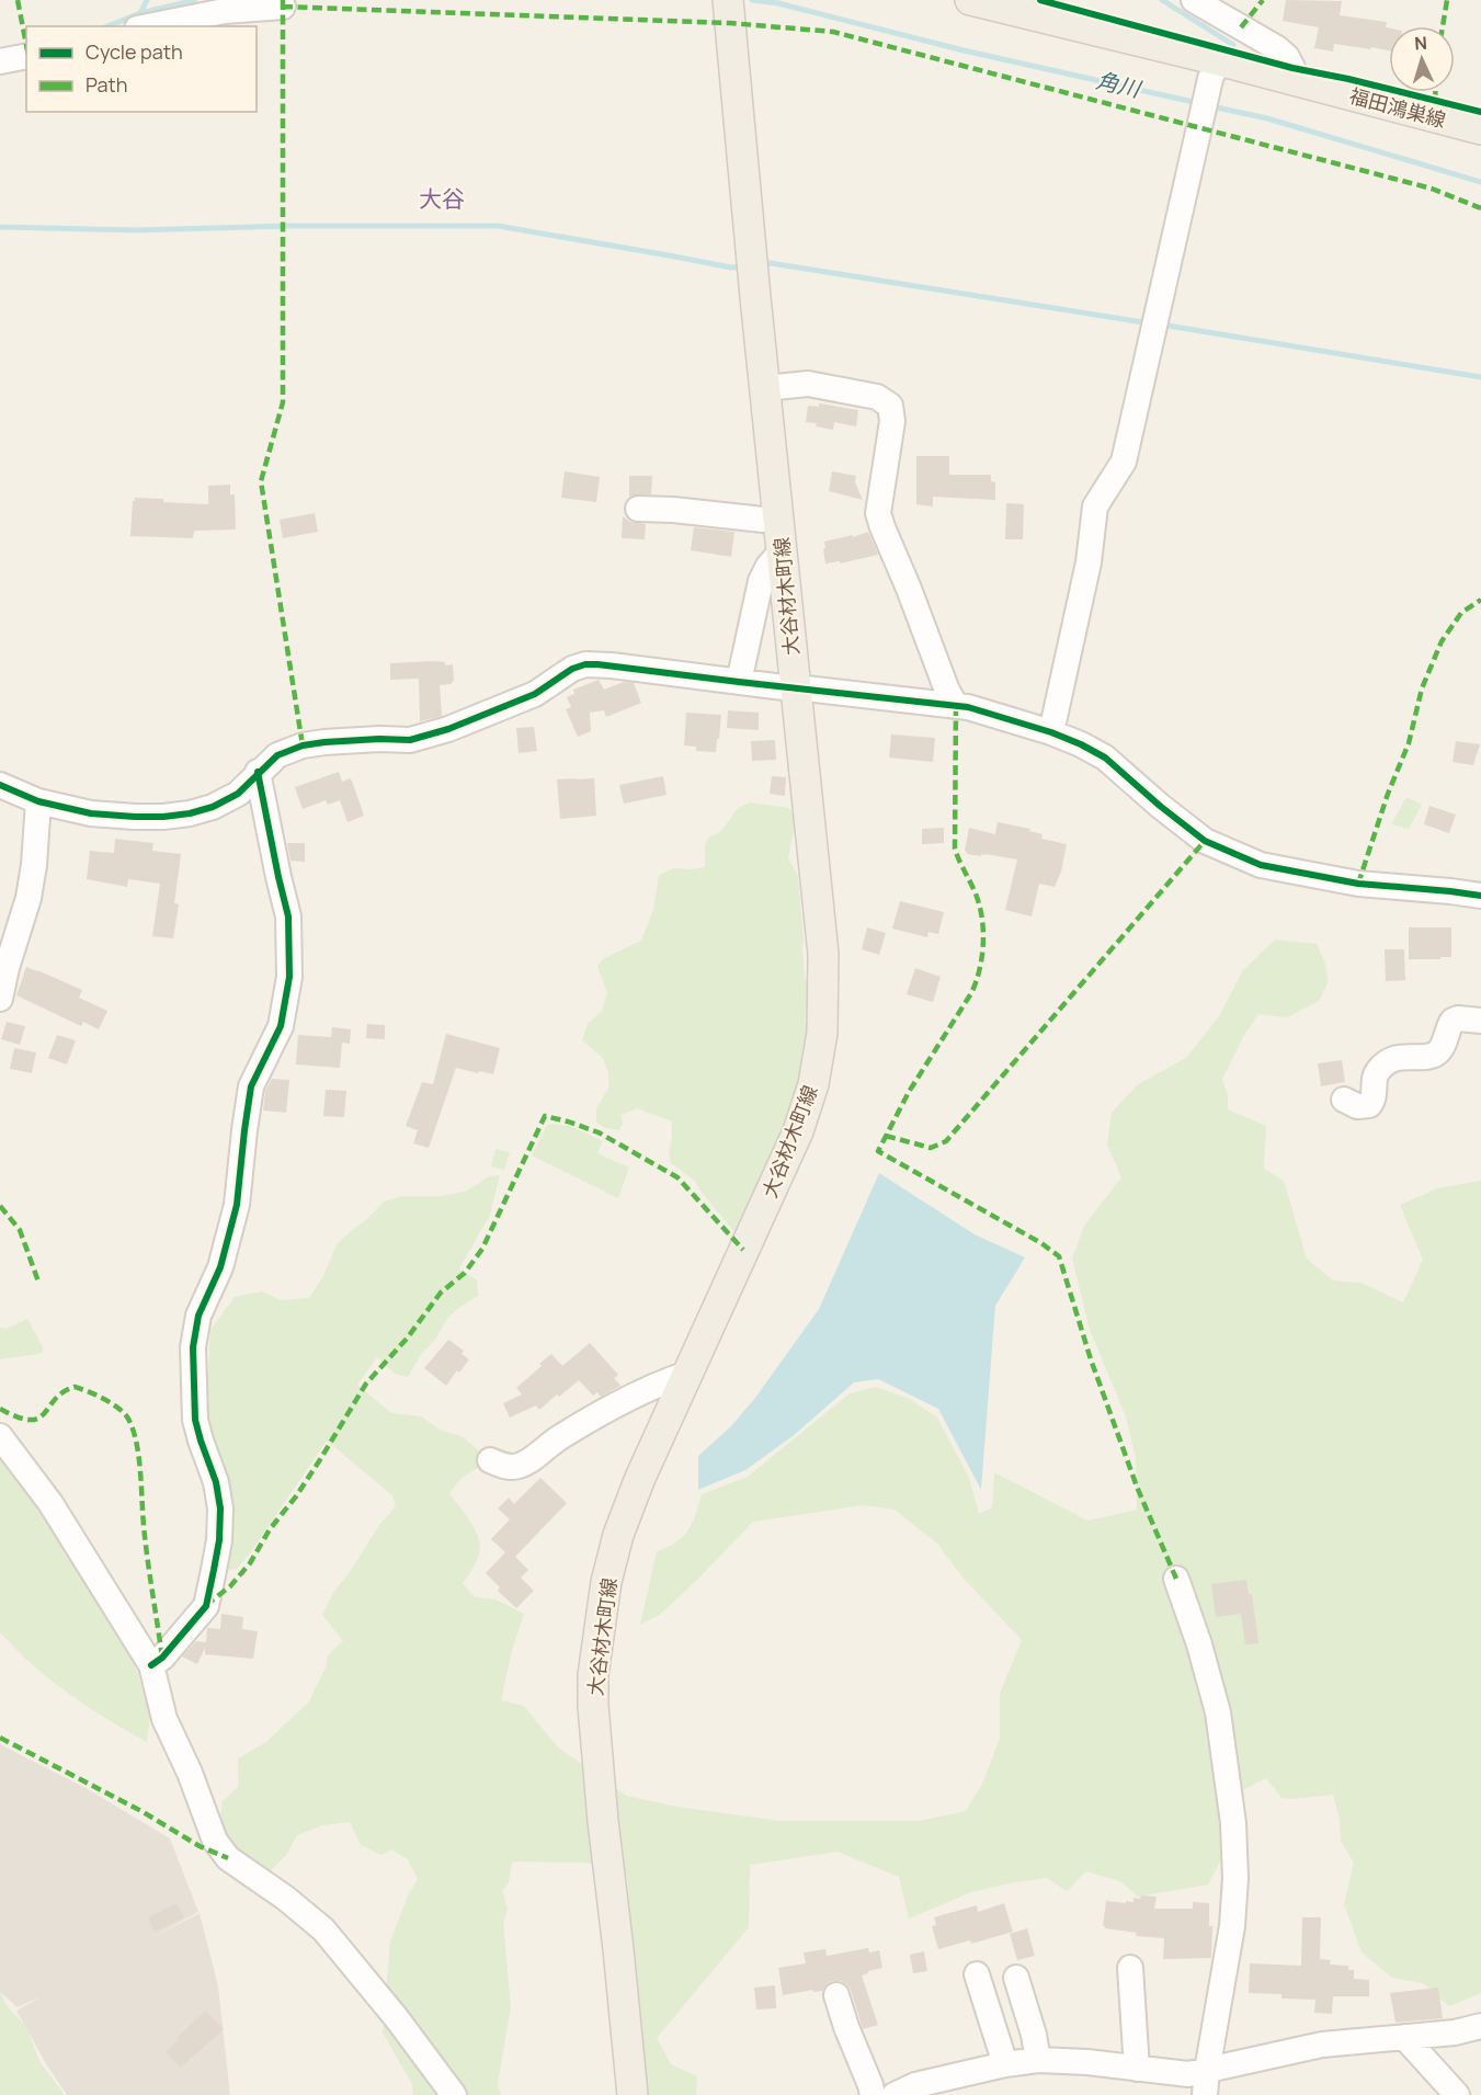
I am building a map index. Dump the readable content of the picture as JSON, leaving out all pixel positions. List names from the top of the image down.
{
  "streets": {
    "main road": ["福田鴻巣線", "大谷材木町線"]
  },
  "districts": ["大谷"],
  "water": ["角川"],
  "legend": ["Cycle path", "Path"],
  "north": "top"
}
